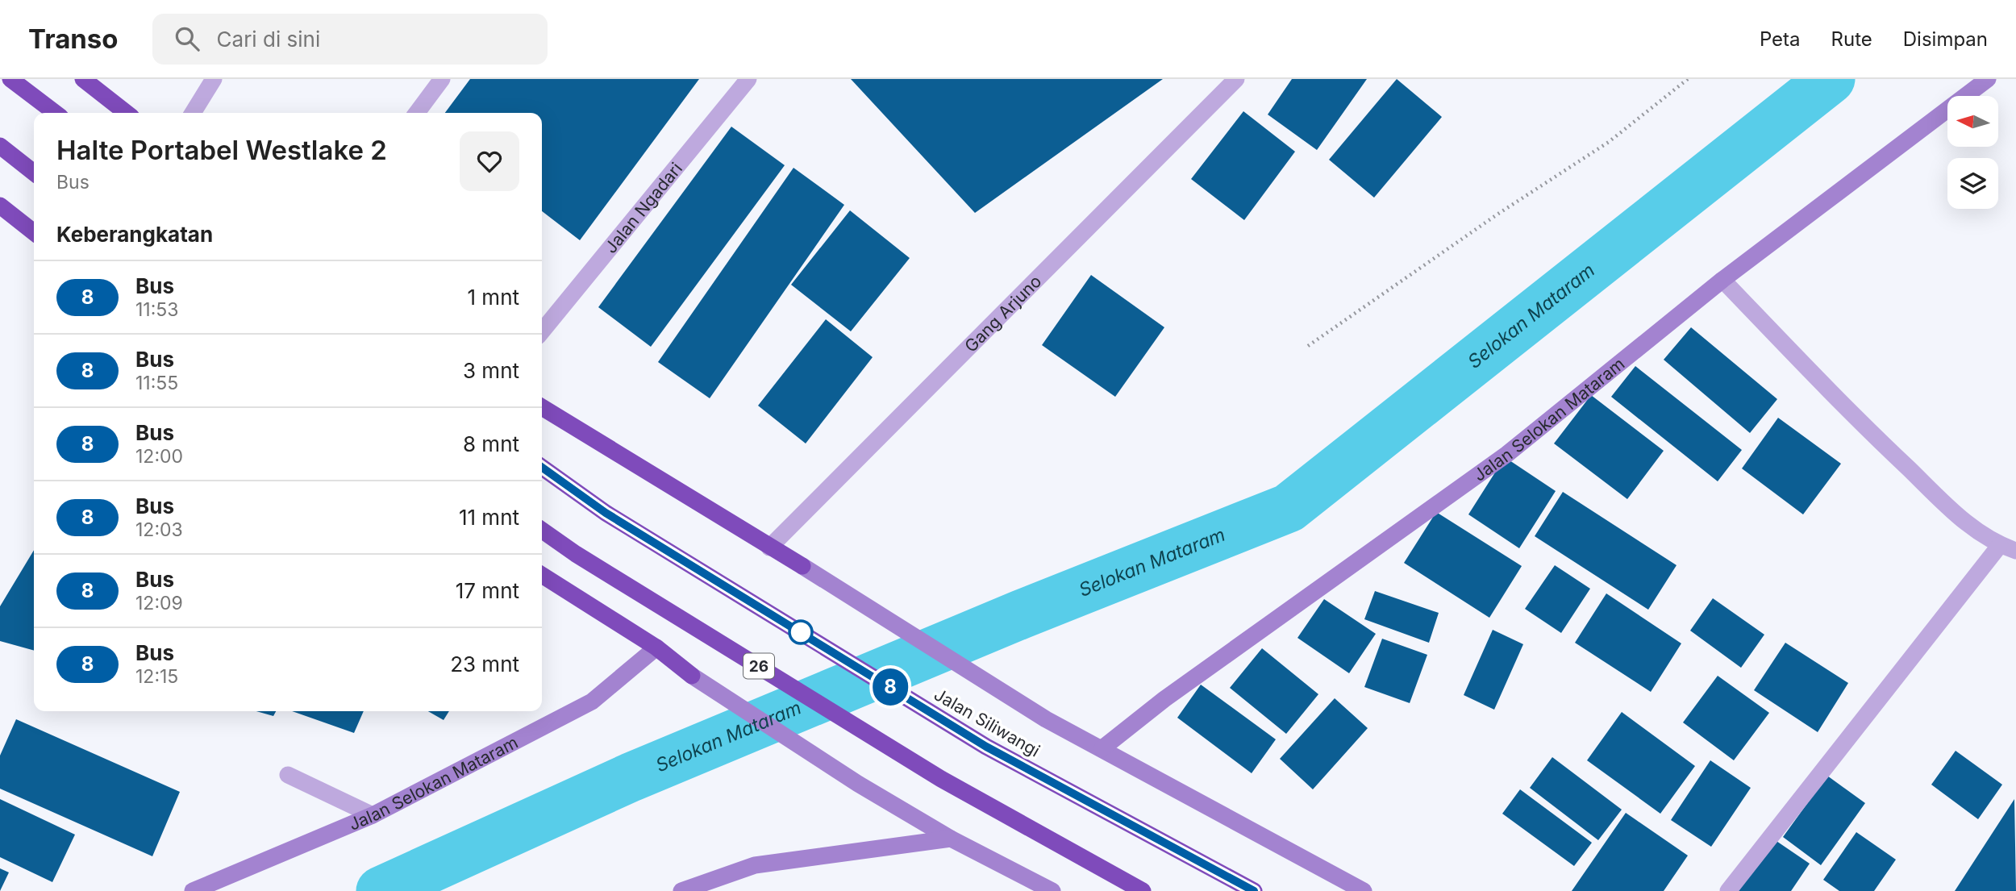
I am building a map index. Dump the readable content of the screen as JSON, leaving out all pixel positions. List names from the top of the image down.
{
  "streets": {
    "highway": ["26", "Jalan Siliwangi"],
    "street": ["Jalan Ngadari", "Gang Arjuno", "Jalan Selokan Mataram"]
  },
  "water": ["Selokan Mataram"],
  "lines": ["bus line 8"],
  "north": "left",
  "page": {
    "header": "Transo",
    "search": "Cari di sini",
    "nav": ["Peta", "Rute", "Disimpan"],
    "on_map": "8",
    "heading": [
      ["Halte Portabel Westlake 2", "Bus"],
      "Keberangkatan"
    ],
    "list": [
      {
        "mark": "8",
        "name": "Bus",
        "note": "11:53",
        "value": "1 mnt"
      },
      {
        "mark": "8",
        "name": "Bus",
        "note": "11:55",
        "value": "3 mnt"
      },
      {
        "mark": "8",
        "name": "Bus",
        "note": "12:00",
        "value": "8 mnt"
      },
      {
        "mark": "8",
        "name": "Bus",
        "note": "12:03",
        "value": "11 mnt"
      },
      {
        "mark": "8",
        "name": "Bus",
        "note": "12:09",
        "value": "17 mnt"
      },
      {
        "mark": "8",
        "name": "Bus",
        "note": "12:15",
        "value": "23 mnt"
      }
    ]
  }
}
